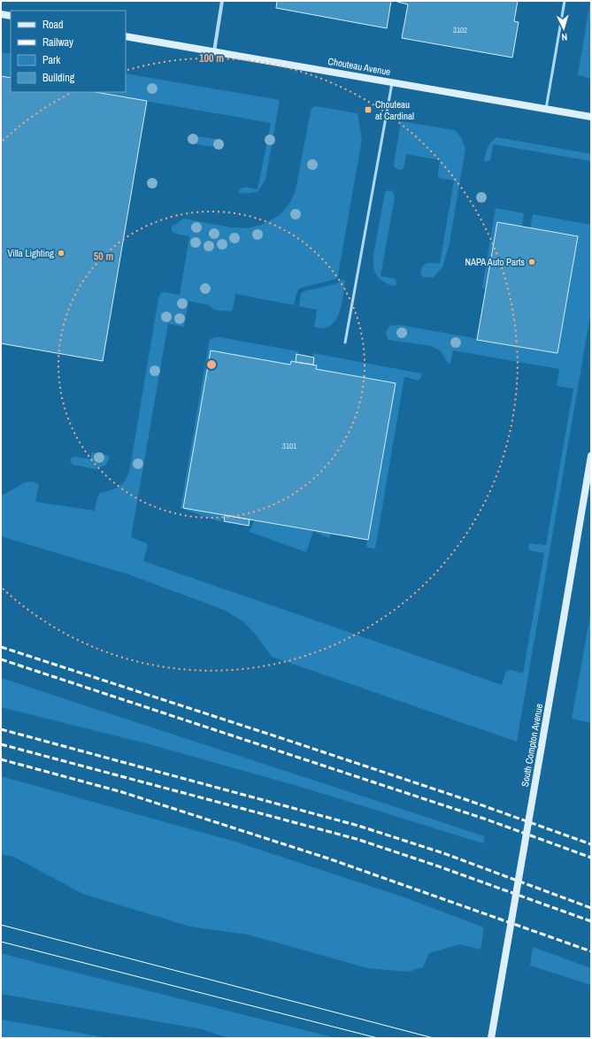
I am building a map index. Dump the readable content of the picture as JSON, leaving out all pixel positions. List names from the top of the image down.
{
  "streets": {
    "main road": ["Chouteau Avenue", "South Compton Avenue"]
  },
  "places": {
    "transit": ["Chouteau at Cardinal"],
    "other": ["Villa Lighting", "NAPA Auto Parts"]
  },
  "house_numbers": ["3102", "3101"],
  "legend": [
    "Road",
    "Railway",
    "Park",
    "Building"
  ],
  "north": "bottom",
  "rings": ["100 m", "50 m"]
}
